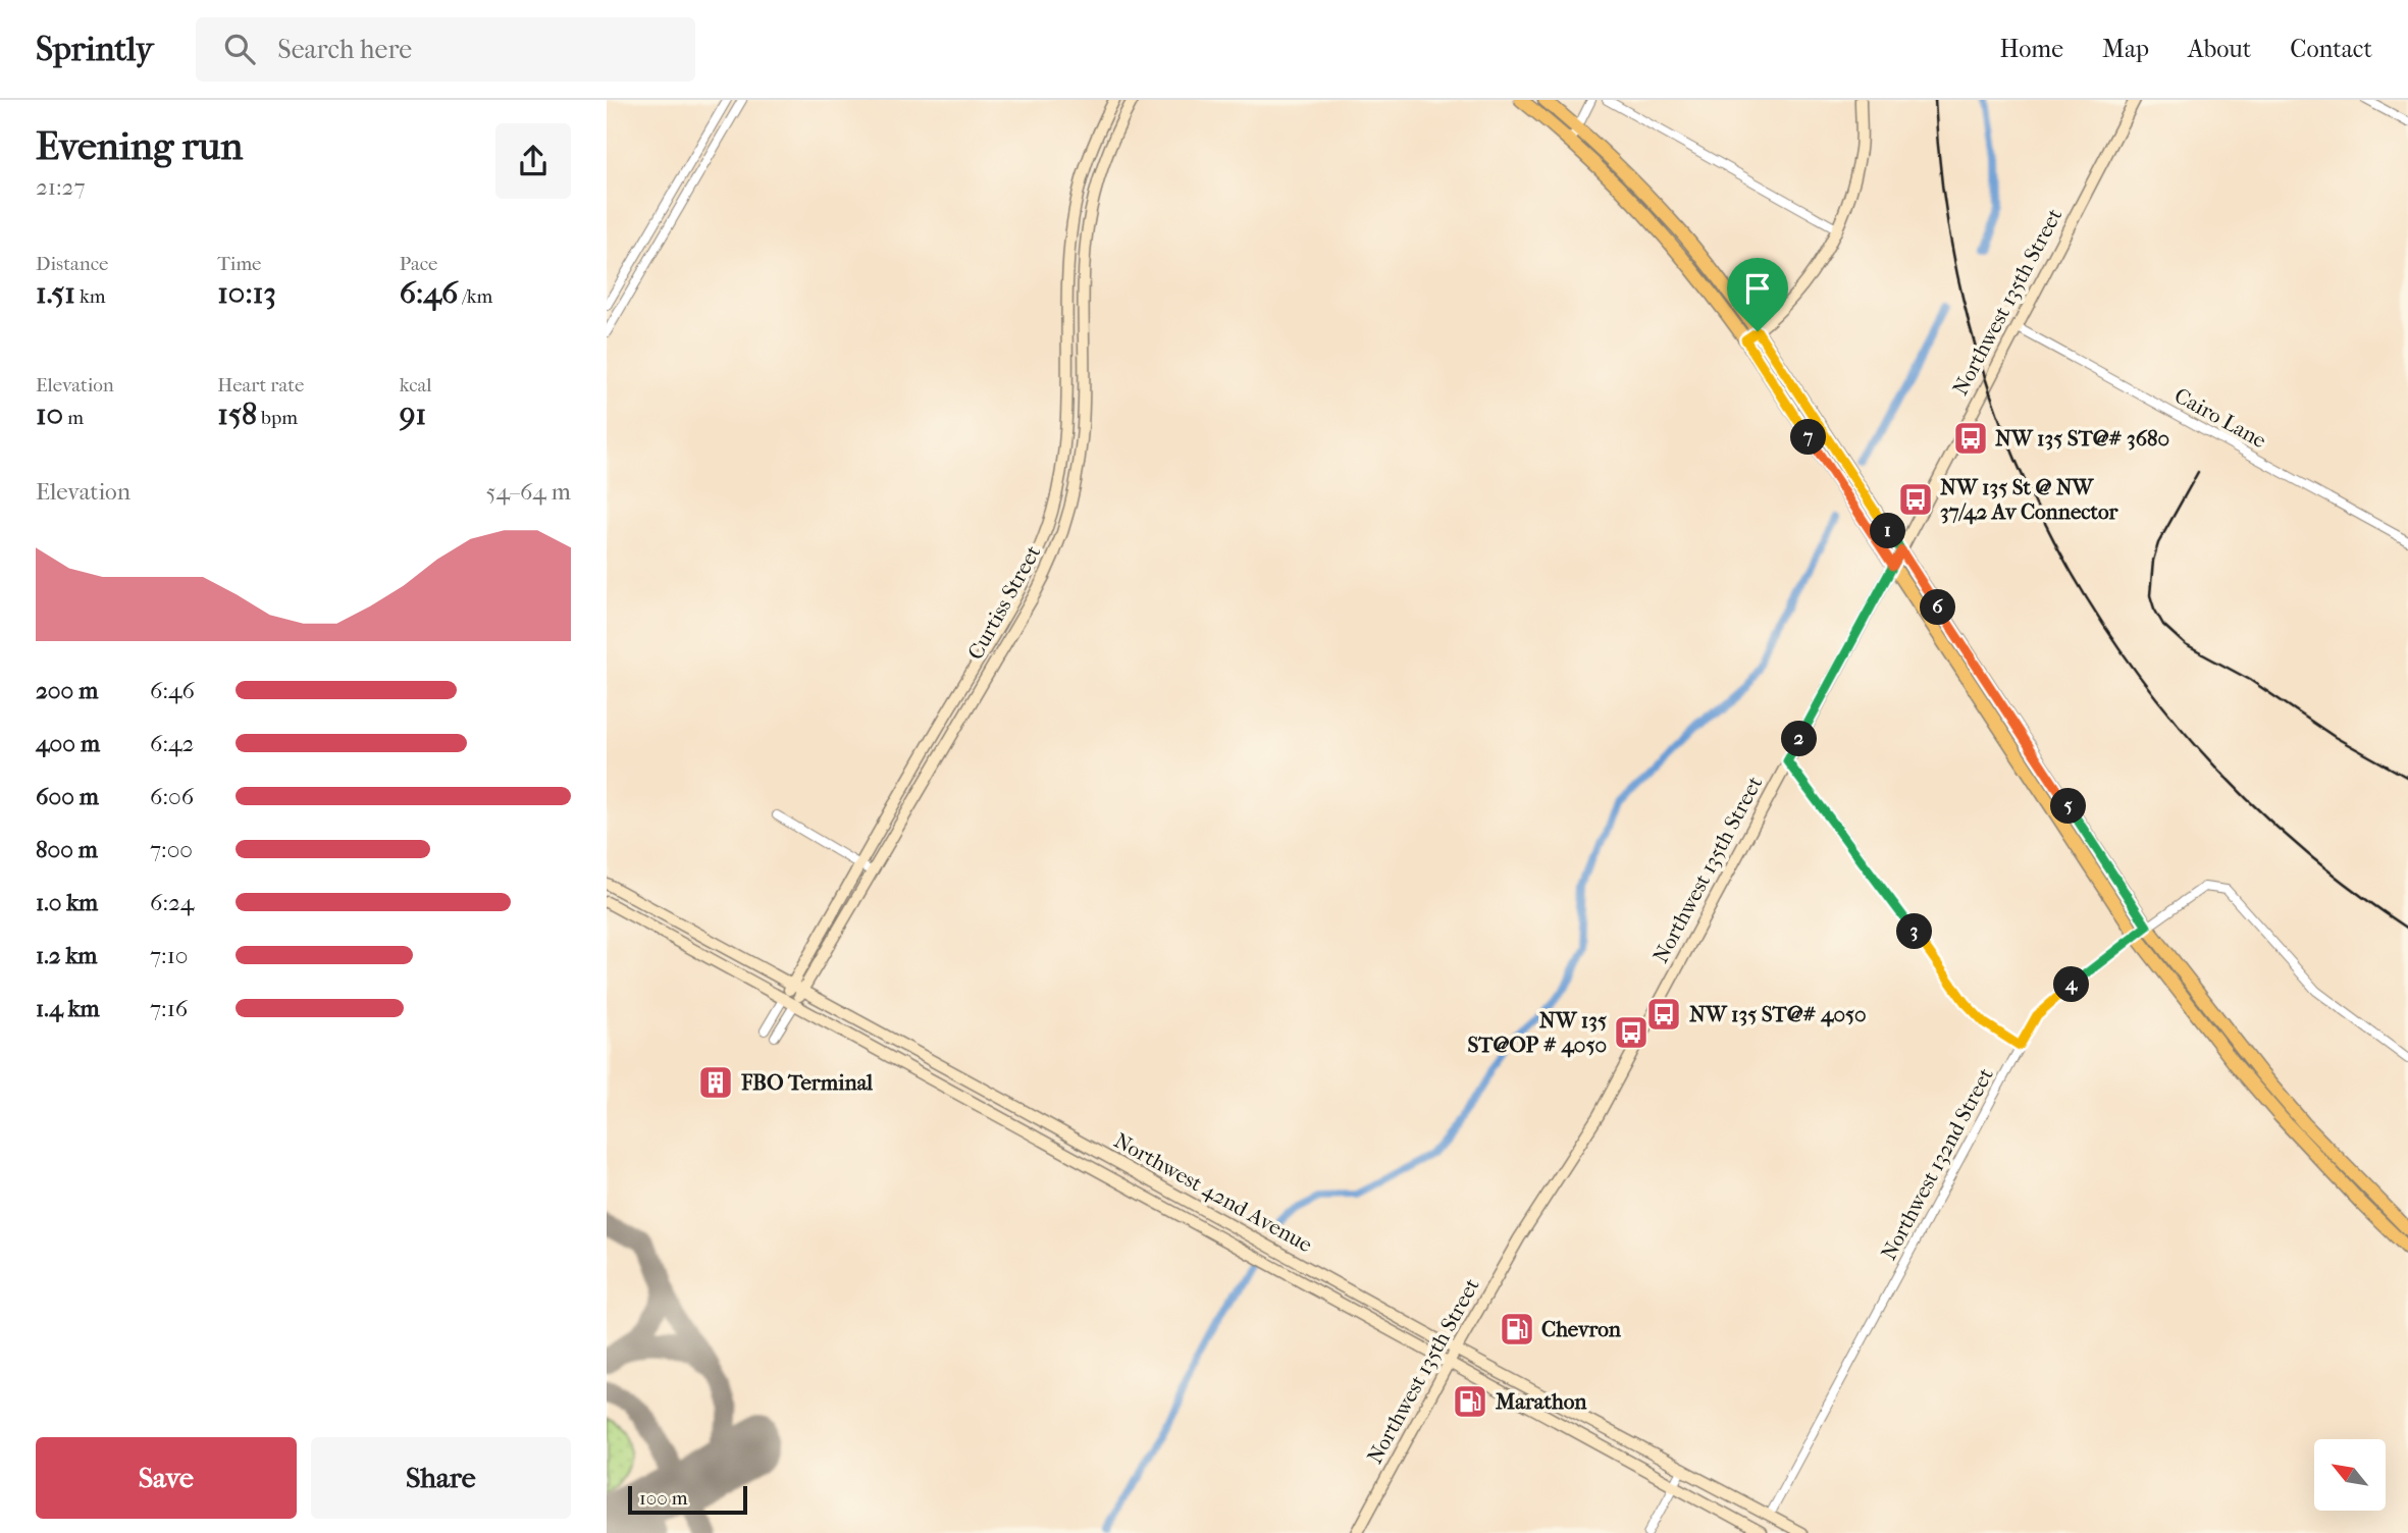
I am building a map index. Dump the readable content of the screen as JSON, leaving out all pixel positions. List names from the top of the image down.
{
  "streets": {
    "street": [
      "Northwest 135th Street",
      "Cairo Lane",
      "Curtiss Street",
      "Northwest 132nd Street",
      "Northwest 42nd Avenue"
    ]
  },
  "crossings": [
    ["Northwest 135th Street", "Cairo Lane"],
    ["Northwest 135th Street", "Northwest 42nd Avenue"],
    ["Curtiss Street", "Northwest 42nd Avenue"],
    ["Northwest 132nd Street", "Northwest 42nd Avenue"]
  ],
  "places": {
    "bus stop": [
      "NW 135 ST@# 3680",
      "NW 135 St @ NW 37/42 Av Connector",
      "NW 135 ST@# 4050",
      "NW 135 ST@OP # 4050"
    ],
    "building": ["FBO Terminal"],
    "fuel station": ["Chevron", "Marathon"]
  },
  "scale_bar": "100 m",
  "north": "top left",
  "page": {
    "header": "Sprintly",
    "search": "Search here",
    "nav": [
      "Home",
      "Map",
      "About",
      "Contact"
    ],
    "heading": ["Evening run", "21:27"],
    "stats": [
      ["Distance", "1.51 km"],
      ["Time", "10:13"],
      ["Pace", "6:46 /km"],
      ["Elevation", "10 m"],
      ["Heart rate", "158 bpm"],
      ["kcal", "91"]
    ],
    "pins": [
      "7",
      "1",
      "6",
      "2",
      "5",
      "3",
      "4"
    ],
    "chart": ["Elevation", "54–64 m"],
    "list": [
      {
        "name": "200 m",
        "note": "6:46"
      },
      {
        "name": "400 m",
        "note": "6:42"
      },
      {
        "name": "600 m",
        "note": "6:06"
      },
      {
        "name": "800 m",
        "note": "7:00"
      },
      {
        "name": "1.0 km",
        "note": "6:24"
      },
      {
        "name": "1.2 km",
        "note": "7:10"
      },
      {
        "name": "1.4 km",
        "note": "7:16"
      }
    ],
    "buttons": ["Save", "Share"],
    "scale": "100 m"
  }
}
